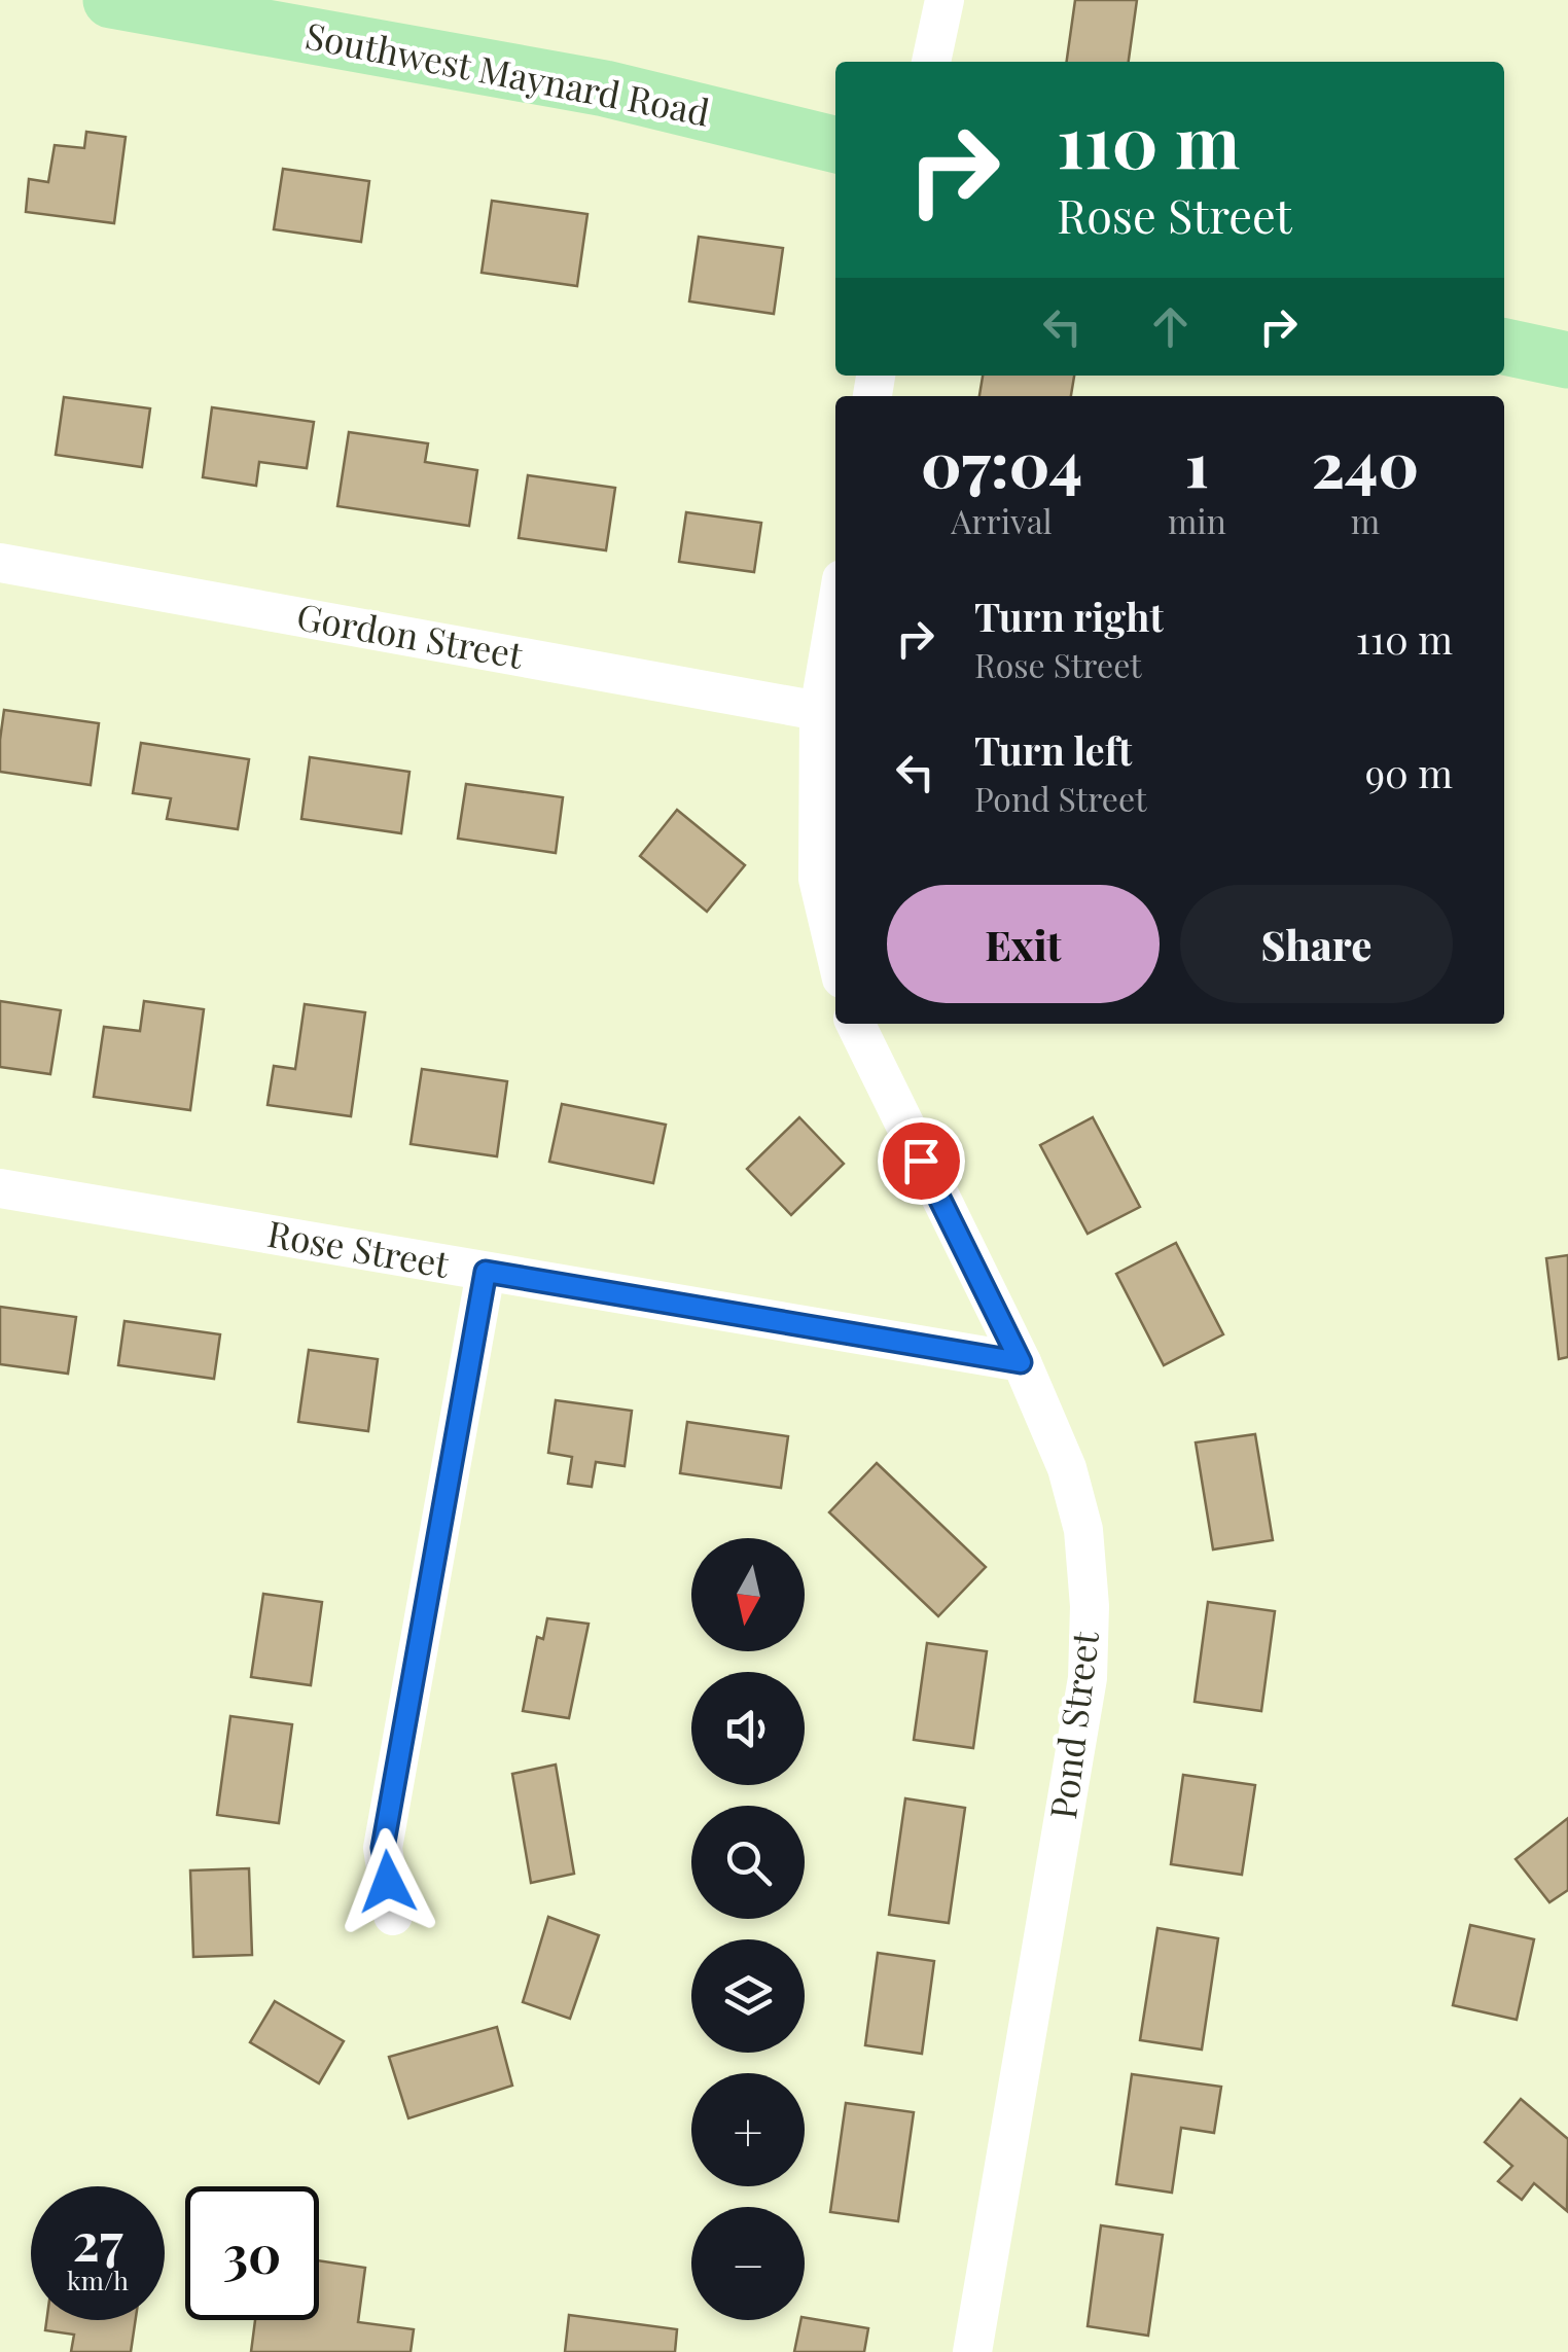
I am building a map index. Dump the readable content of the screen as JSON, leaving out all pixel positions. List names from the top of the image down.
{
  "streets": {
    "main road": ["Southwest Maynard Road"],
    "street": ["Gordon Street", "Rose Street", "Pond Street"]
  },
  "crossings": [
    ["Rose Street", "Pond Street"]
  ],
  "north": "bottom",
  "page": {
    "turn": ["110 m", "Rose Street"],
    "eta": [
      "07:04",
      "Arrival",
      "1",
      "min",
      "240",
      "m"
    ],
    "list": [
      {
        "name": "Turn right",
        "note": "Rose Street",
        "value": "110 m"
      },
      {
        "name": "Turn left",
        "note": "Pond Street",
        "value": "90 m"
      }
    ],
    "buttons": ["Exit", "Share"],
    "map_buttons": ["+", "−"],
    "speed": "27 km/h",
    "limit": "30"
  }
}
